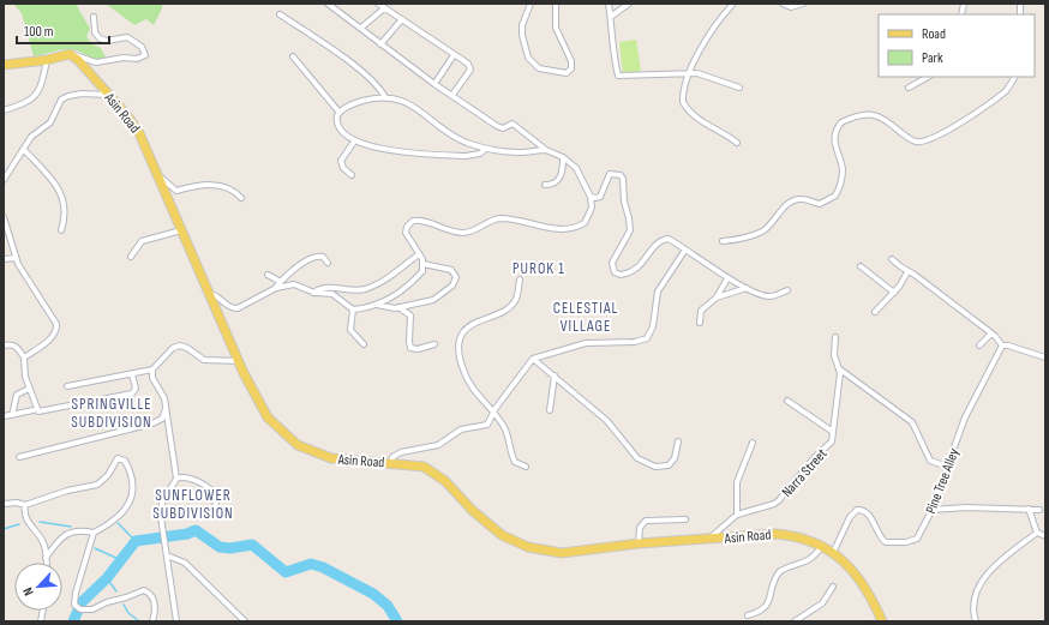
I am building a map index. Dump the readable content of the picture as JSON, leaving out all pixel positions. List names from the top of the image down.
{
  "streets": {
    "main road": ["Asin Road"],
    "street": ["Narra Street", "Pine Tree Alley"]
  },
  "crossings": [
    ["Asin Road", "Narra Street"],
    ["Asin Road", "Pine Tree Alley"]
  ],
  "districts": [
    "PUROK 1",
    "CELESTIAL VILLAGE",
    "SPRINGVILLE SUBDIVISION",
    "SUNFLOWER SUBDIVISION"
  ],
  "legend": ["Road", "Park"],
  "scale_bar": "100 m",
  "north": "bottom left"
}
